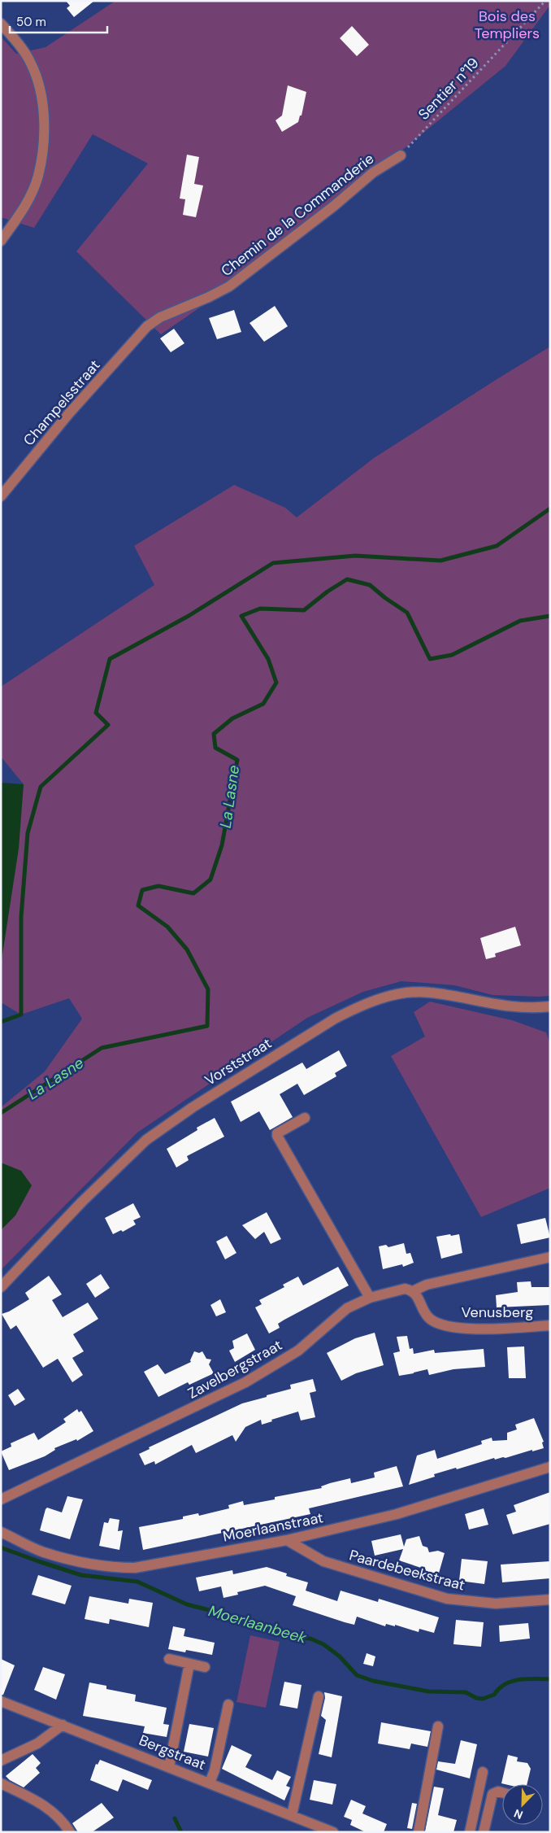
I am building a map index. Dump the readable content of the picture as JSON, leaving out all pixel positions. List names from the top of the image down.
{
  "streets": {
    "street": [
      "Chemin de la Commanderie",
      "Champelsstraat",
      "Vorststraat",
      "Venusberg",
      "Zavelbergstraat",
      "Moerlaanstraat",
      "Paardebeekstraat",
      "Bergstraat"
    ],
    "path": ["Sentier n°19"]
  },
  "crossings": [
    ["Sentier n°19", "Chemin de la Commanderie"],
    ["Chemin de la Commanderie", "Champelsstraat"],
    ["Venusberg", "Zavelbergstraat"],
    ["Moerlaanstraat", "Paardebeekstraat"]
  ],
  "water": ["La Lasne", "Moerlaanbeek"],
  "parks": ["Bois des Templiers"],
  "scale_bar": "50 m",
  "north": "bottom left"
}
